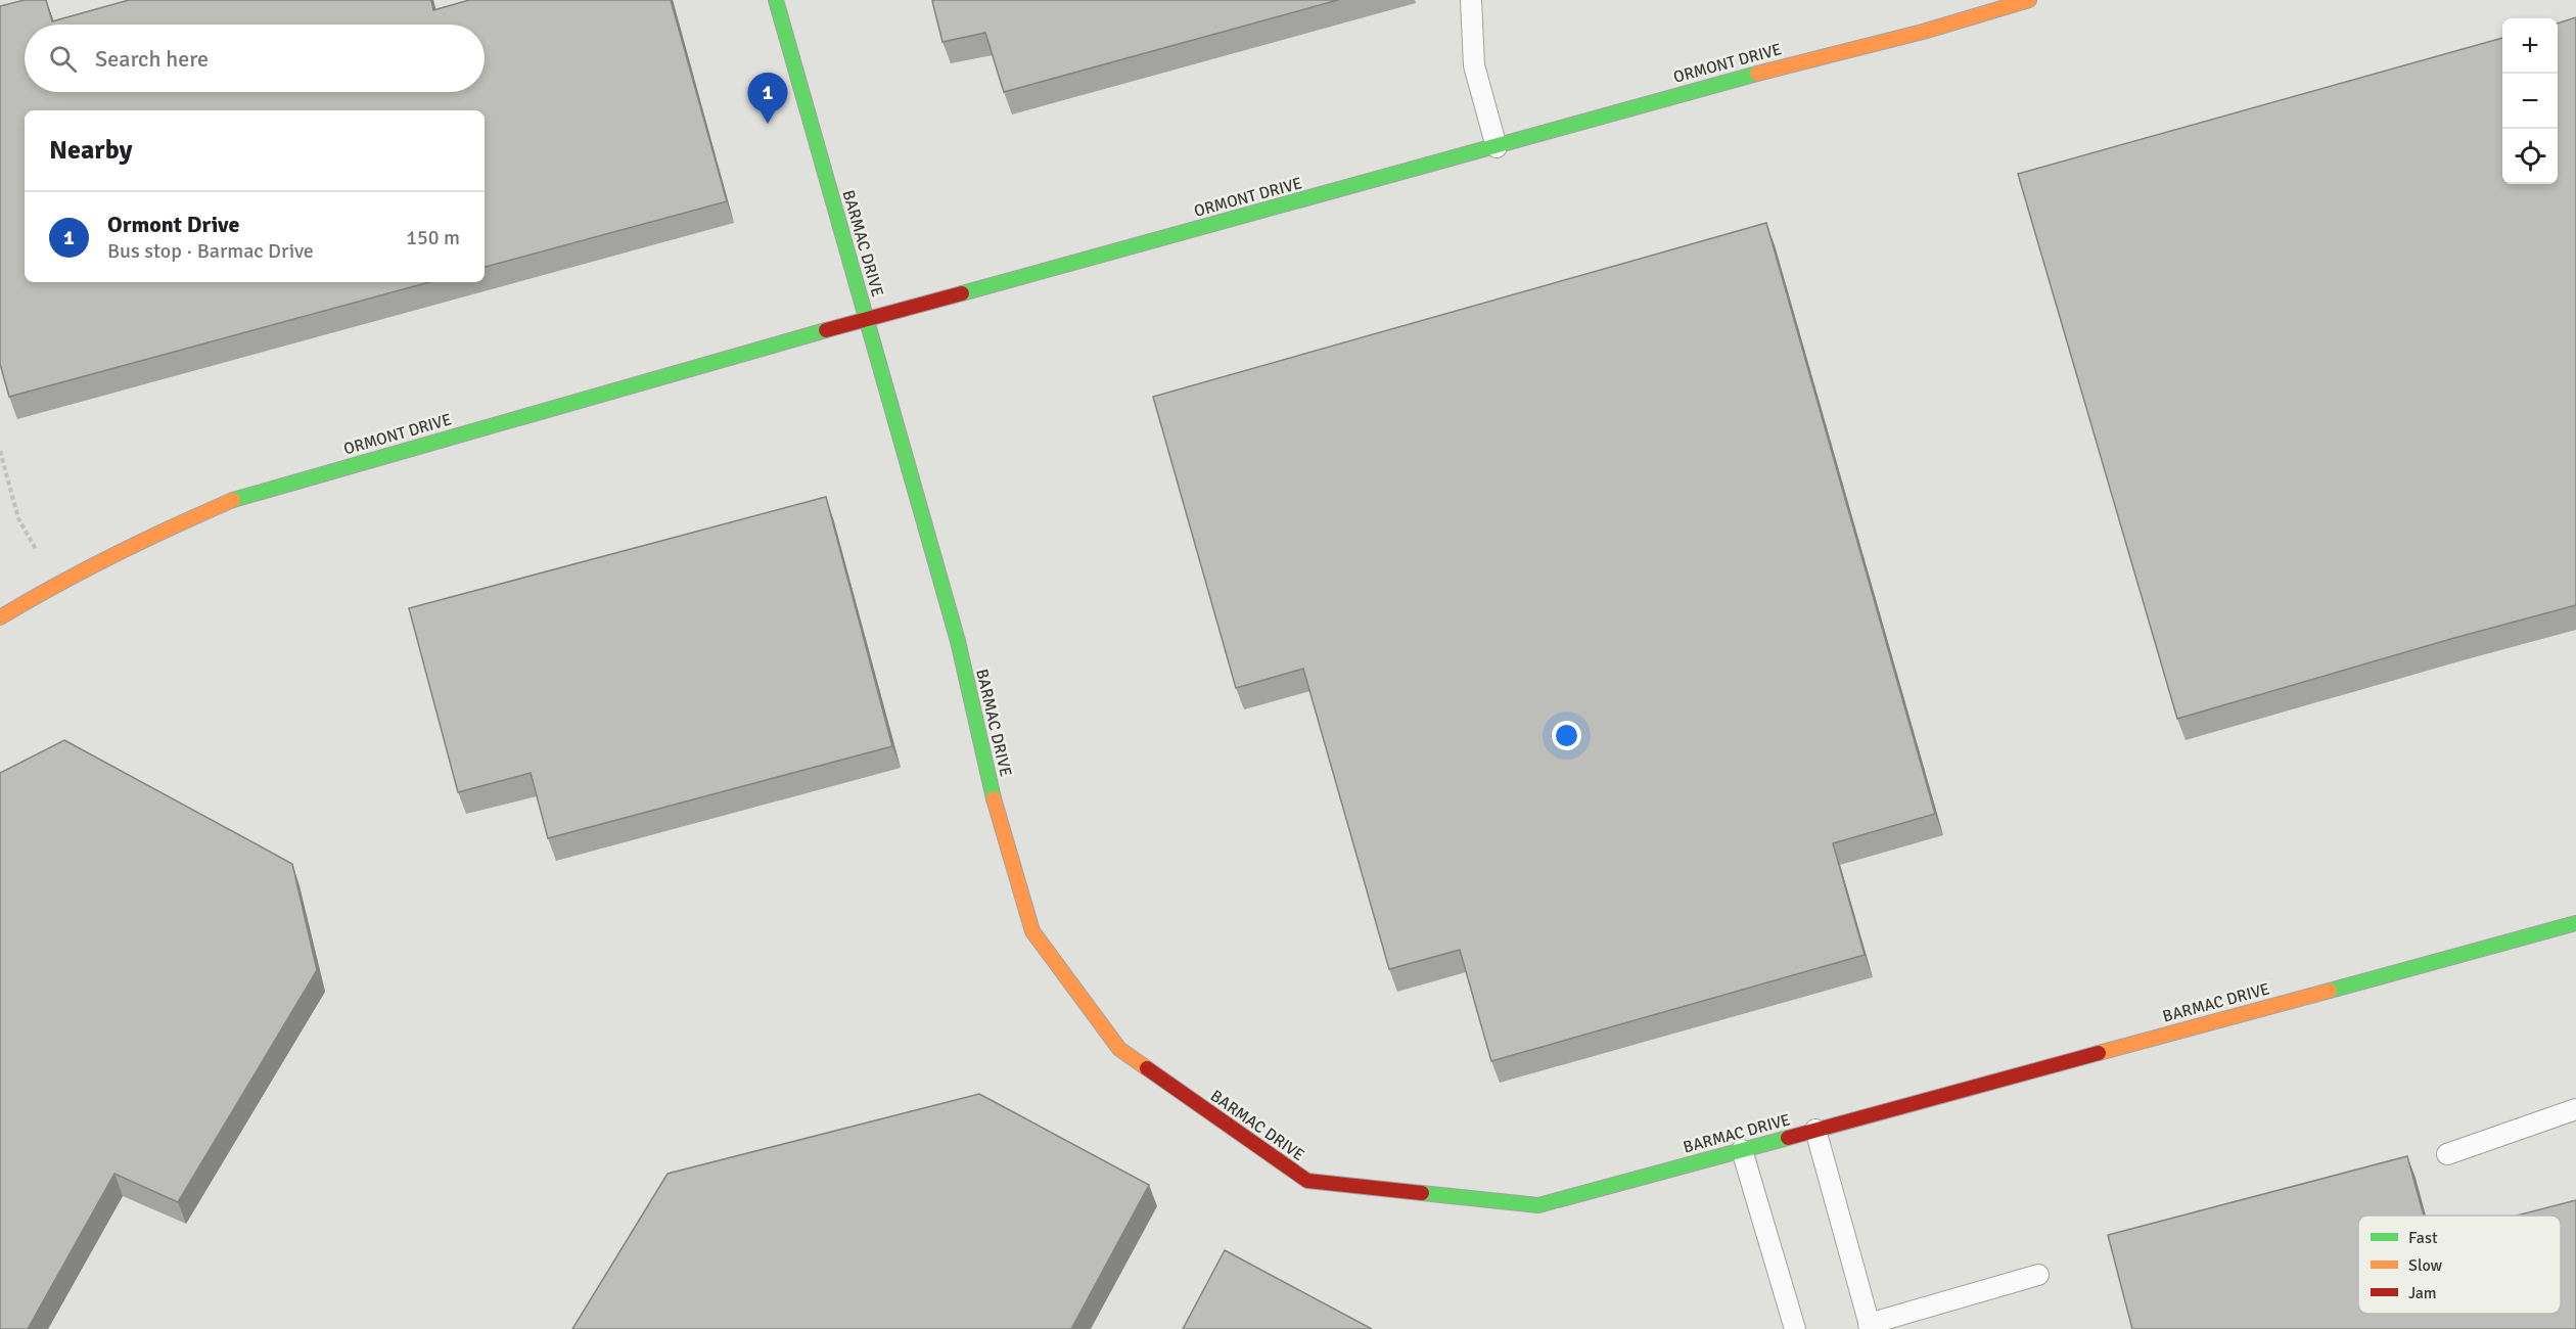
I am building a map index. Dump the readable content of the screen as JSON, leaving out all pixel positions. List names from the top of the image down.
{
  "streets": {
    "street": ["ORMONT DRIVE", "BARMAC DRIVE"]
  },
  "crossings": [
    ["ORMONT DRIVE", "BARMAC DRIVE"]
  ],
  "legend": ["Fast", "Slow", "Jam"],
  "page": {
    "map_buttons": ["+", "−"],
    "search": "Search here",
    "pins": "1",
    "heading": "Nearby",
    "list": [
      {
        "mark": "1",
        "name": "Ormont Drive",
        "note": "Bus stop · Barmac Drive",
        "value": "150 m"
      }
    ]
  }
}
